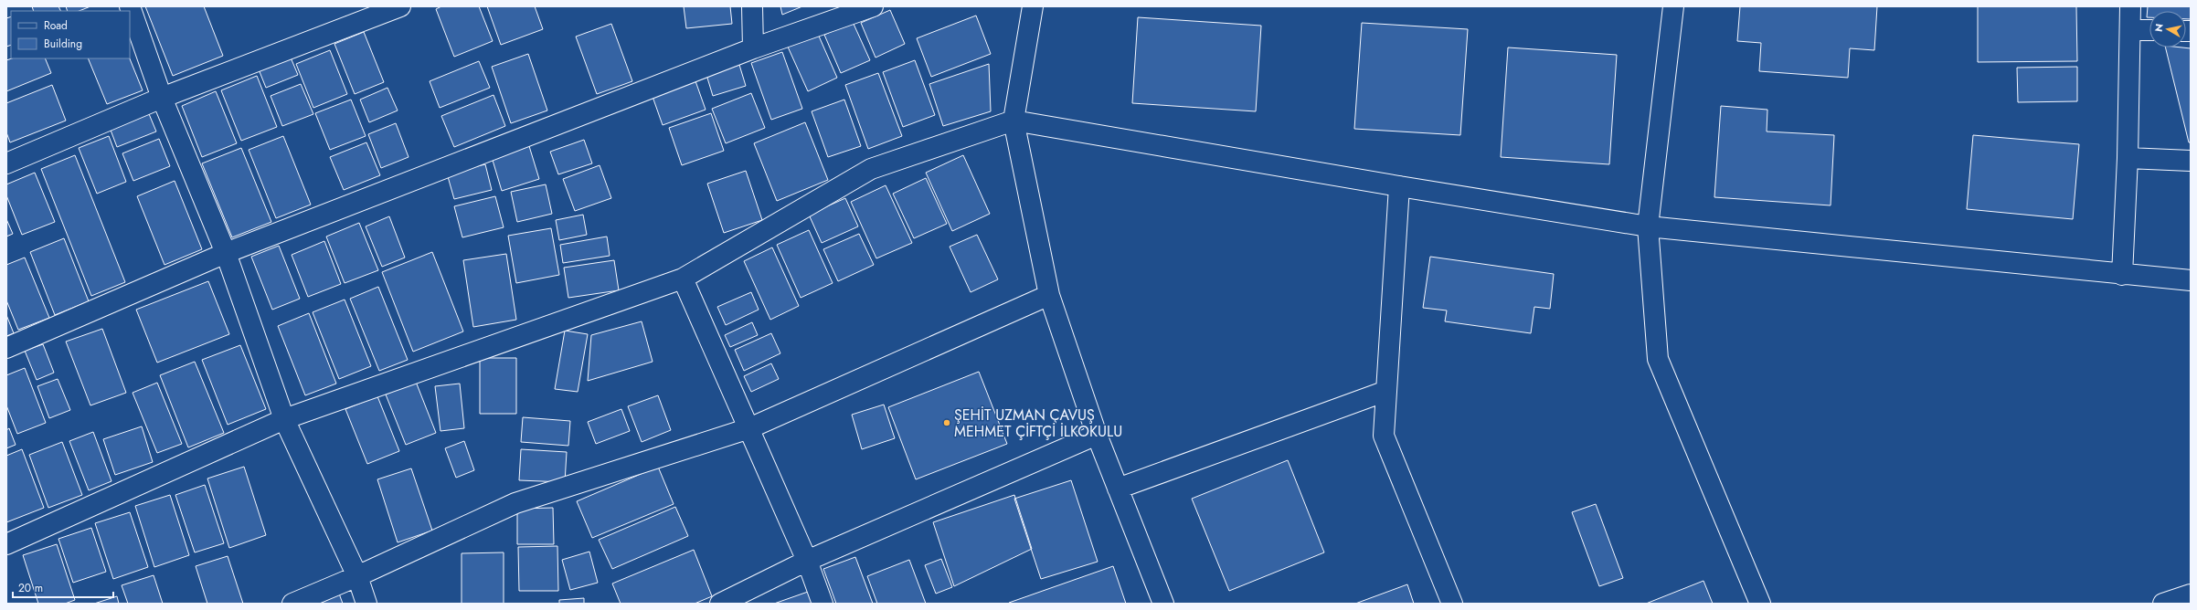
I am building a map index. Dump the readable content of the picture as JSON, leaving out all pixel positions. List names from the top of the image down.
{
  "places": ["ŞEHİT UZMAN ÇAVUŞ MEHMET ÇİFTÇİ İLKOKULU"],
  "legend": ["Road", "Building"],
  "scale_bar": "20 m",
  "north": "left"
}
